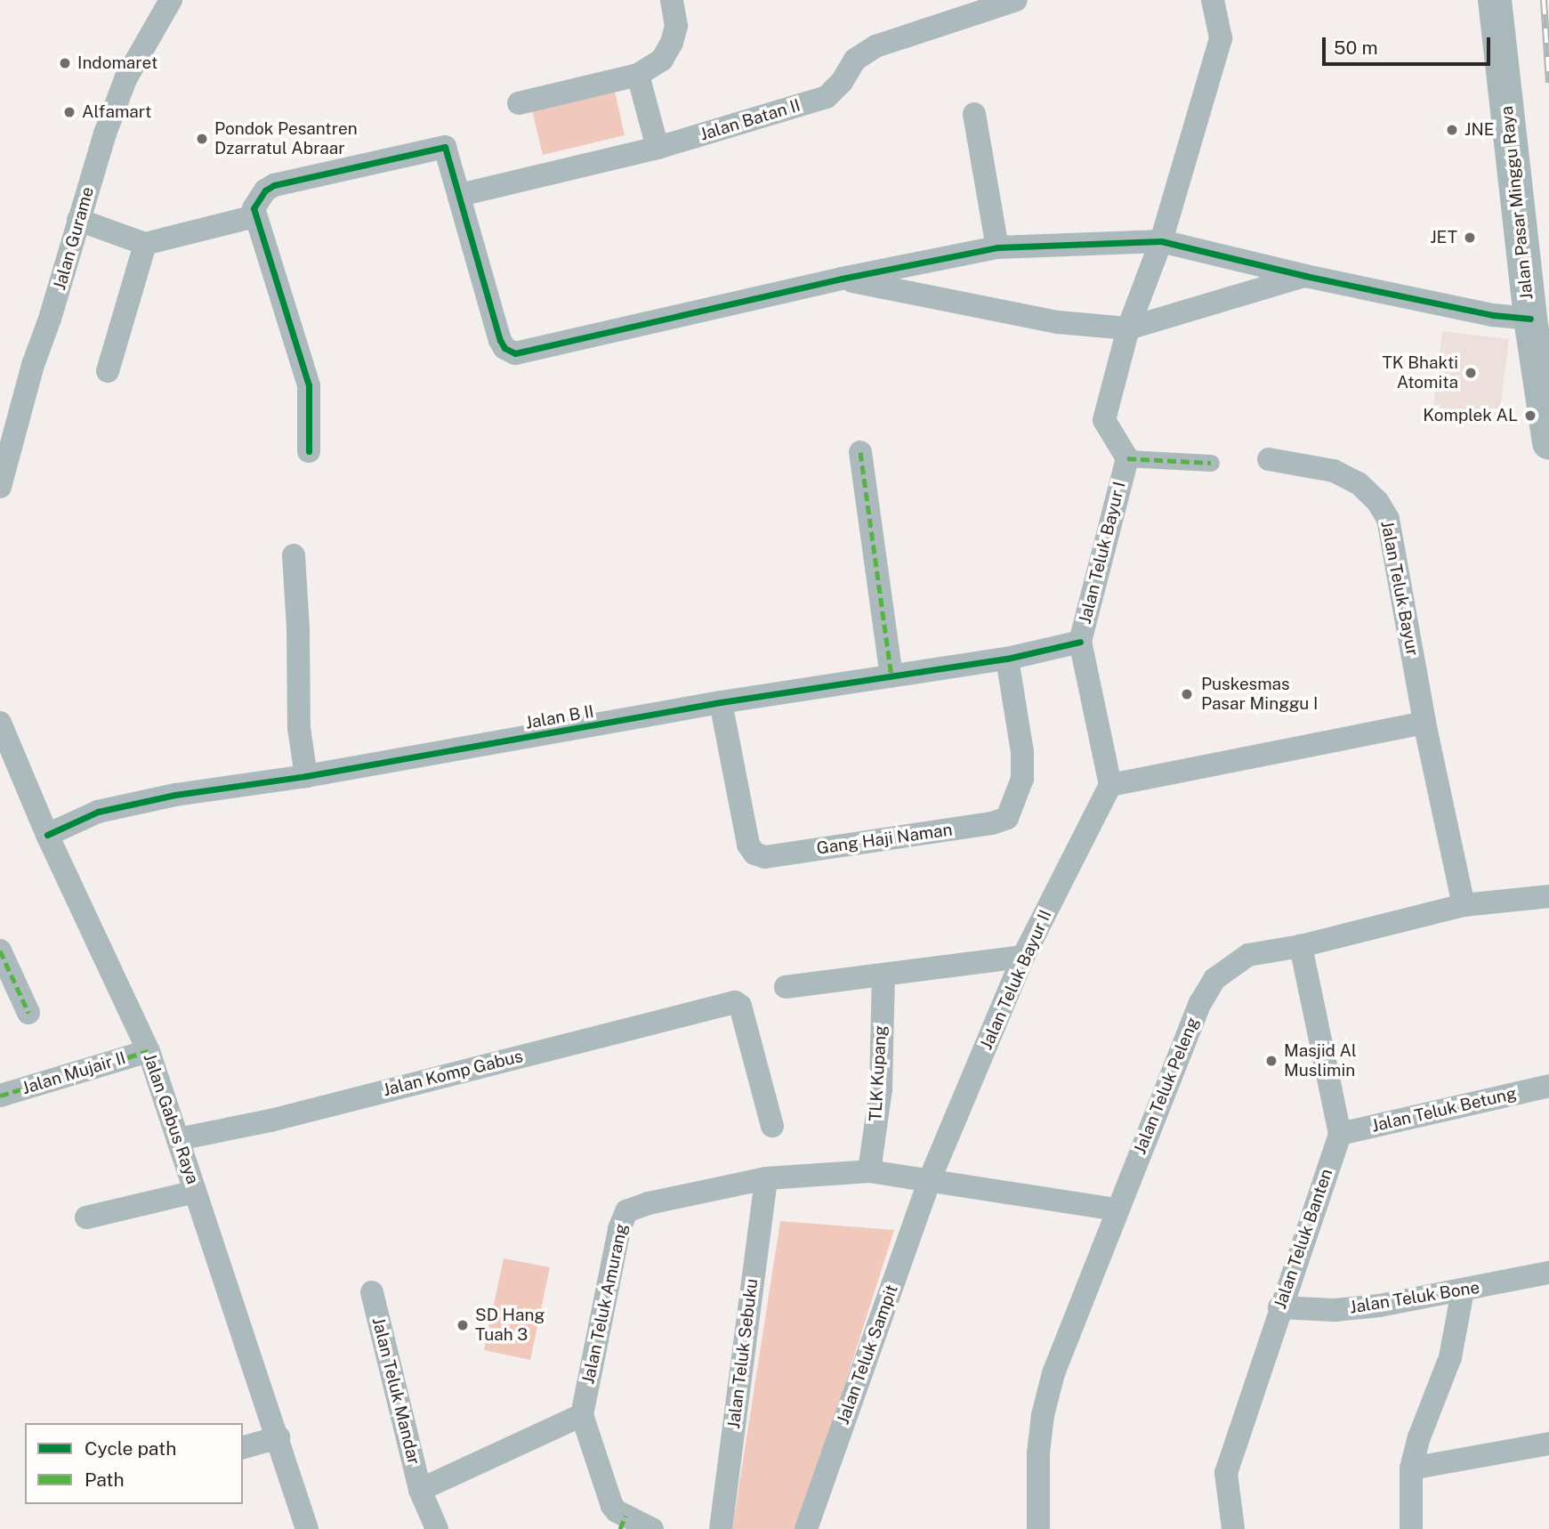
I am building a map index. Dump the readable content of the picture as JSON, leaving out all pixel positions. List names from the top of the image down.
{
  "streets": {
    "main road": ["Jalan Pasar Minggu Raya"],
    "street": [
      "Jalan Batan II",
      "Jalan Gurame",
      "Jalan Teluk Bayur I",
      "Jalan Teluk Bayur",
      "Jalan B II",
      "Gang Haji Naman",
      "Jalan Teluk Bayur II",
      "Jalan Mujair II",
      "Jalan Komp Gabus",
      "TLK Kupang",
      "Jalan Teluk Peleng",
      "Jalan Teluk Betung",
      "Jalan Gabus Raya",
      "Jalan Teluk Banten",
      "Jalan Teluk Bone",
      "Jalan Teluk Amurang",
      "Jalan Teluk Sebuku",
      "Jalan Teluk Sampit",
      "Jalan Teluk Mandar"
    ]
  },
  "crossings": [
    ["Jalan Teluk Bayur I", "Jalan B II"],
    ["Jalan Teluk Bayur I", "Jalan Teluk Bayur II"],
    ["Jalan Teluk Bayur", "Jalan Teluk Peleng"],
    ["Jalan B II", "Gang Haji Naman"],
    ["Jalan B II", "Jalan Gabus Raya"],
    ["Jalan Teluk Bayur II", "Jalan Teluk Amurang"],
    ["Jalan Teluk Bayur II", "Jalan Teluk Sampit"],
    ["Jalan Mujair II", "Jalan Gabus Raya"],
    ["Jalan Komp Gabus", "Jalan Gabus Raya"],
    ["TLK Kupang", "Jalan Teluk Amurang"],
    ["Jalan Teluk Peleng", "Jalan Teluk Amurang"],
    ["Jalan Teluk Betung", "Jalan Teluk Banten"],
    ["Jalan Teluk Banten", "Jalan Teluk Bone"],
    ["Jalan Teluk Amurang", "Jalan Teluk Sebuku"],
    ["Jalan Teluk Amurang", "Jalan Teluk Sampit"],
    ["Jalan Teluk Amurang", "Jalan Teluk Mandar"]
  ],
  "places": [
    "Indomaret",
    "Alfamart",
    "JNE",
    "Pondok Pesantren Dzarratul Abraar",
    "JET",
    "TK Bhakti Atomita",
    "Komplek AL",
    "Puskesmas Pasar Minggu I",
    "Masjid Al Muslimin",
    "SD Hang Tuah 3"
  ],
  "legend": ["Cycle path", "Path"],
  "scale_bar": "50 m"
}
